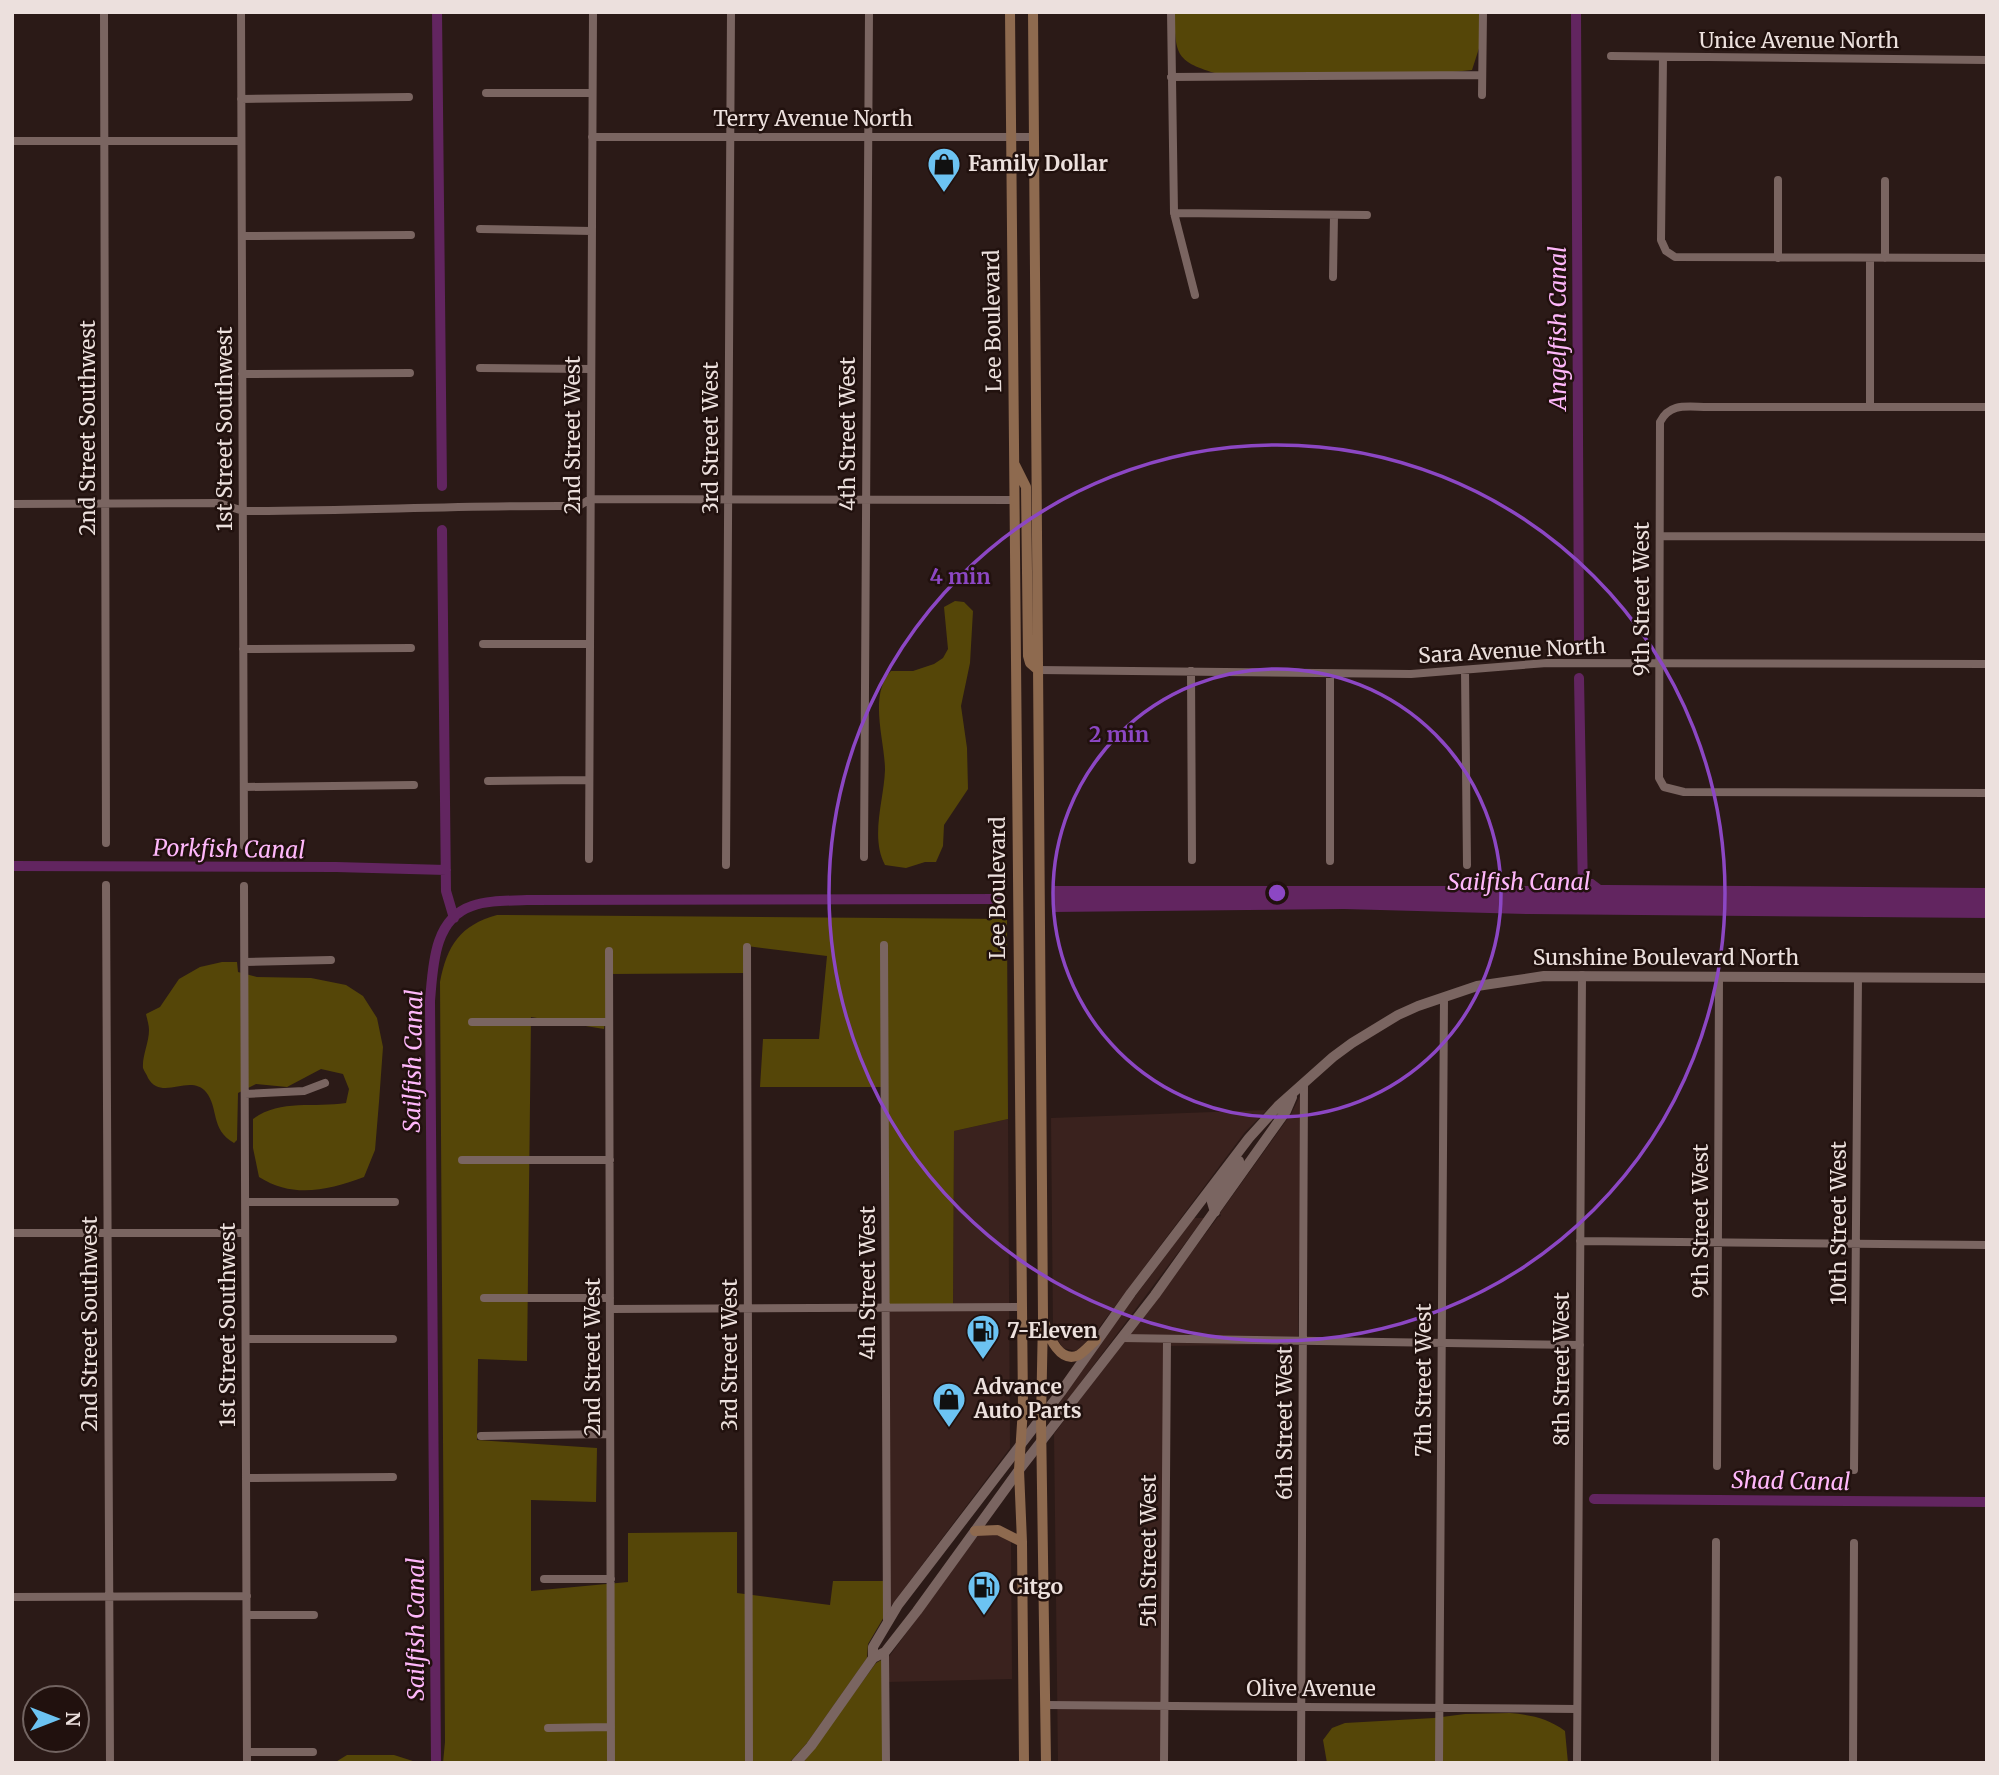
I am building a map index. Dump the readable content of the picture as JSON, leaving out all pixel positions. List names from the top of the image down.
{
  "streets": {
    "main road": ["Lee Boulevard"],
    "street": [
      "Unice Avenue North",
      "Terry Avenue North",
      "2nd Street Southwest",
      "1st Street Southwest",
      "4th Street West",
      "2nd Street West",
      "3rd Street West",
      "9th Street West",
      "Sara Avenue North",
      "Sunshine Boulevard North",
      "10th Street West",
      "8th Street West",
      "7th Street West",
      "6th Street West",
      "5th Street West",
      "Olive Avenue"
    ]
  },
  "crossings": [
    ["Terry Avenue North", "Lee Boulevard"],
    ["Terry Avenue North", "4th Street West"],
    ["Terry Avenue North", "2nd Street West"],
    ["Terry Avenue North", "3rd Street West"],
    ["Lee Boulevard", "Sara Avenue North"],
    ["Lee Boulevard", "Sunshine Boulevard North"],
    ["Lee Boulevard", "Olive Avenue"],
    ["4th Street West", "Sunshine Boulevard North"],
    ["9th Street West", "Sara Avenue North"],
    ["9th Street West", "Sunshine Boulevard North"],
    ["Sunshine Boulevard North", "10th Street West"],
    ["Sunshine Boulevard North", "8th Street West"],
    ["Sunshine Boulevard North", "7th Street West"],
    ["Sunshine Boulevard North", "6th Street West"],
    ["8th Street West", "Olive Avenue"],
    ["7th Street West", "Olive Avenue"],
    ["6th Street West", "Olive Avenue"],
    ["5th Street West", "Olive Avenue"]
  ],
  "water": [
    "Angelfish Canal",
    "Porkfish Canal",
    "Sailfish Canal",
    "Shad Canal"
  ],
  "places": {
    "shop": ["Family Dollar", "Advance Auto Parts"],
    "fuel station": ["7-Eleven", "Citgo"]
  },
  "north": "right",
  "rings": ["4 min", "2 min"]
}
